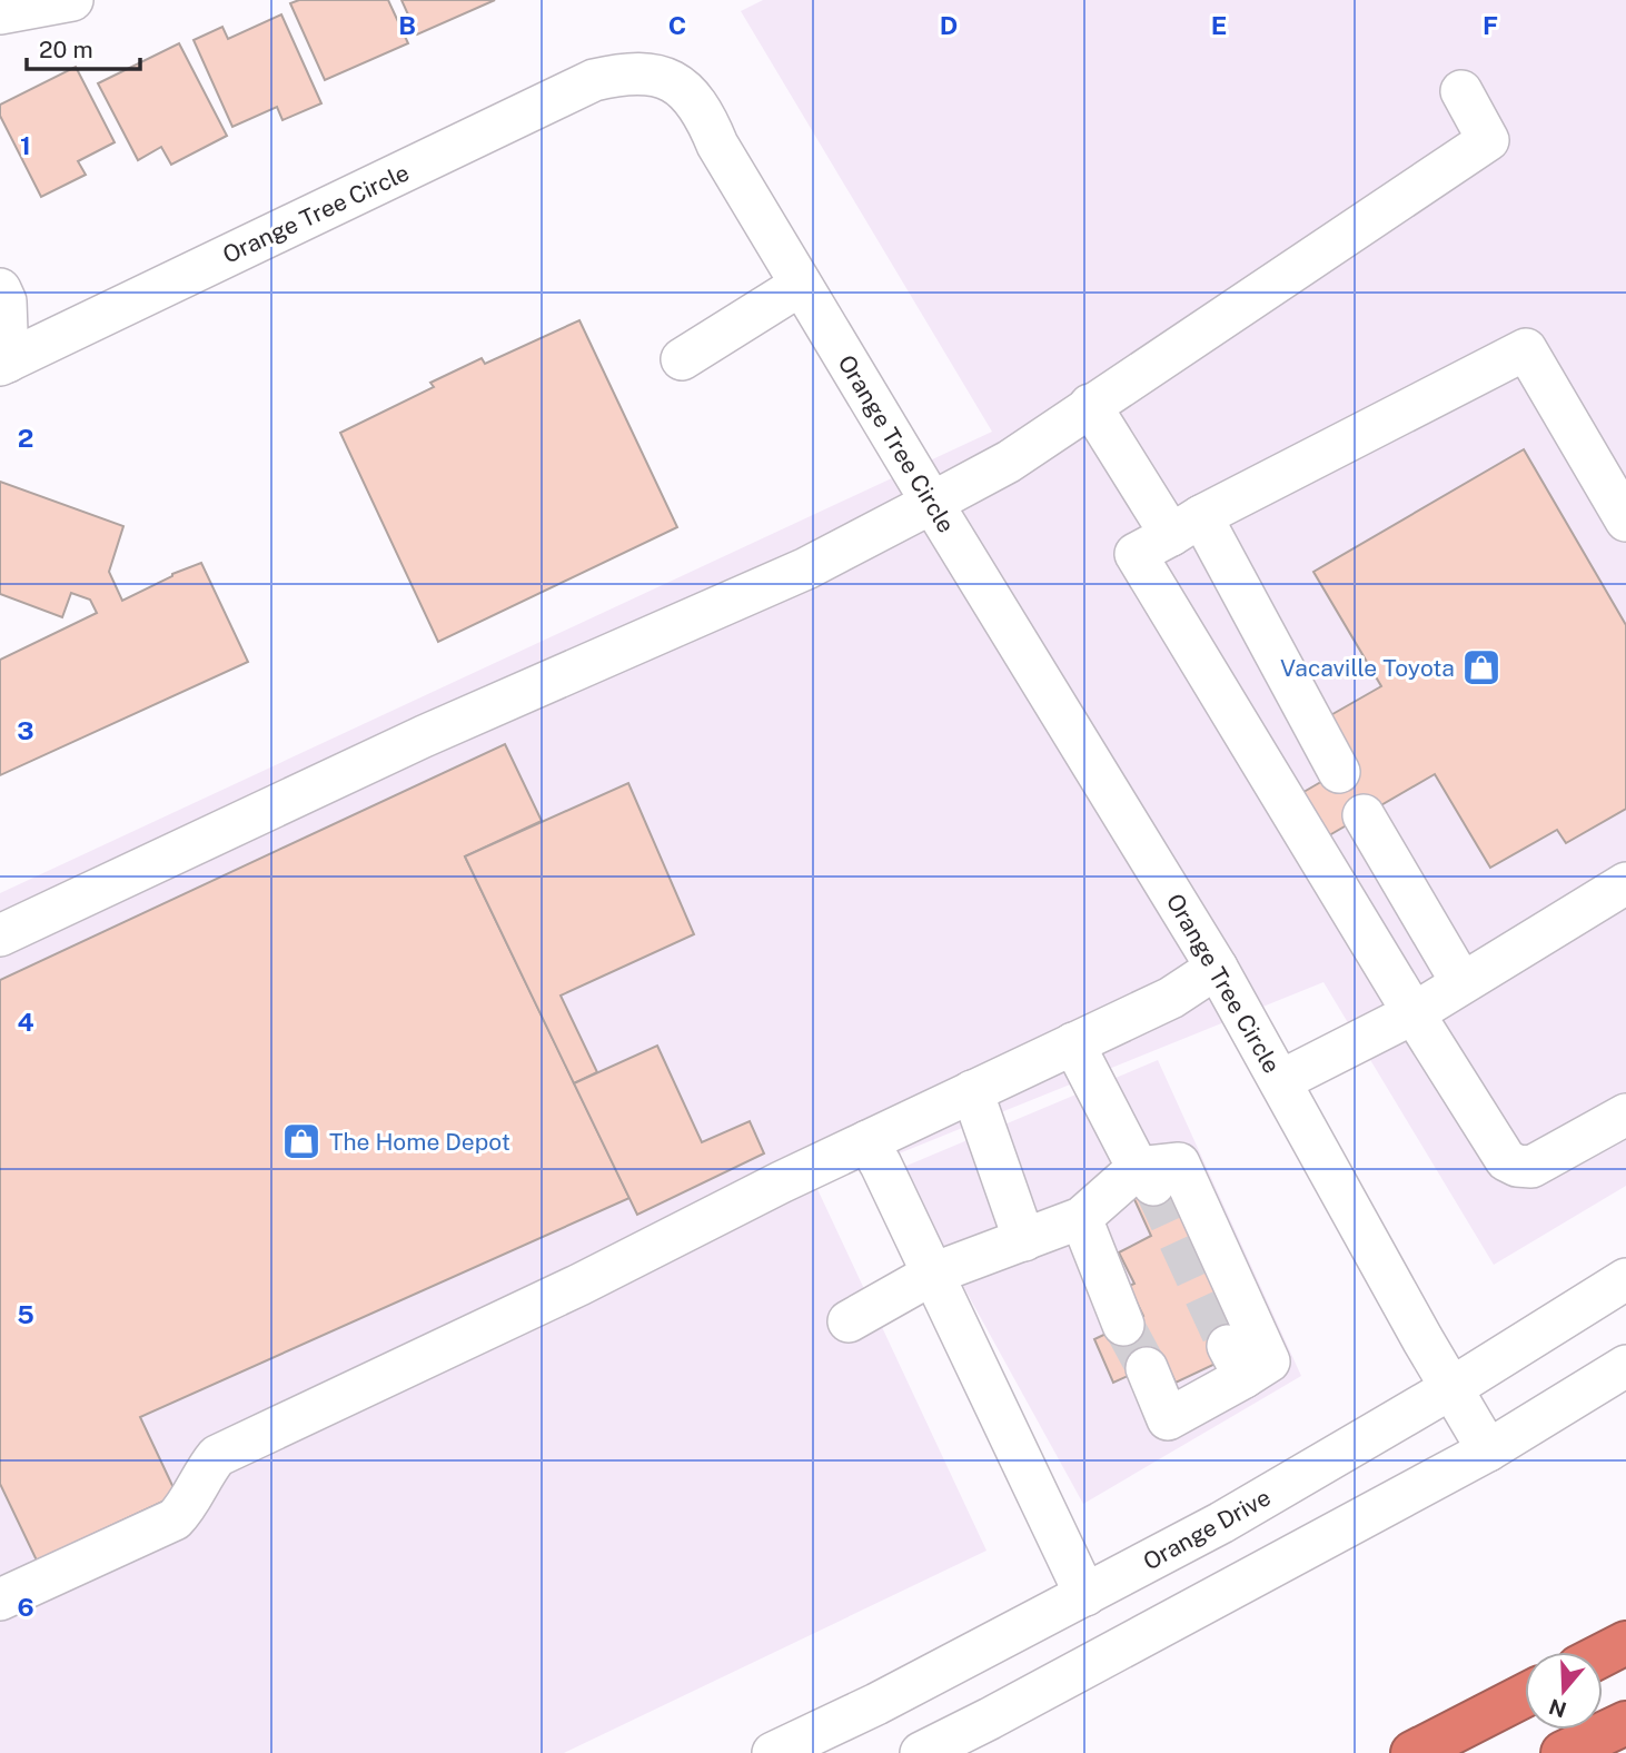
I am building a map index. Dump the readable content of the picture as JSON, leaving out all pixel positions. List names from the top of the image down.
{
  "streets": {
    "street": ["Orange Tree Circle", "Orange Drive"]
  },
  "crossings": [
    ["Orange Tree Circle", "Orange Drive"]
  ],
  "places": {
    "shop": ["Vacaville Toyota", "The Home Depot"]
  },
  "scale_bar": "20 m",
  "north": "bottom",
  "grid": {
    "columns": [
      "B",
      "C",
      "D",
      "E",
      "F"
    ],
    "rows": [
      "1",
      "2",
      "3",
      "4",
      "5",
      "6"
    ]
  }
}
